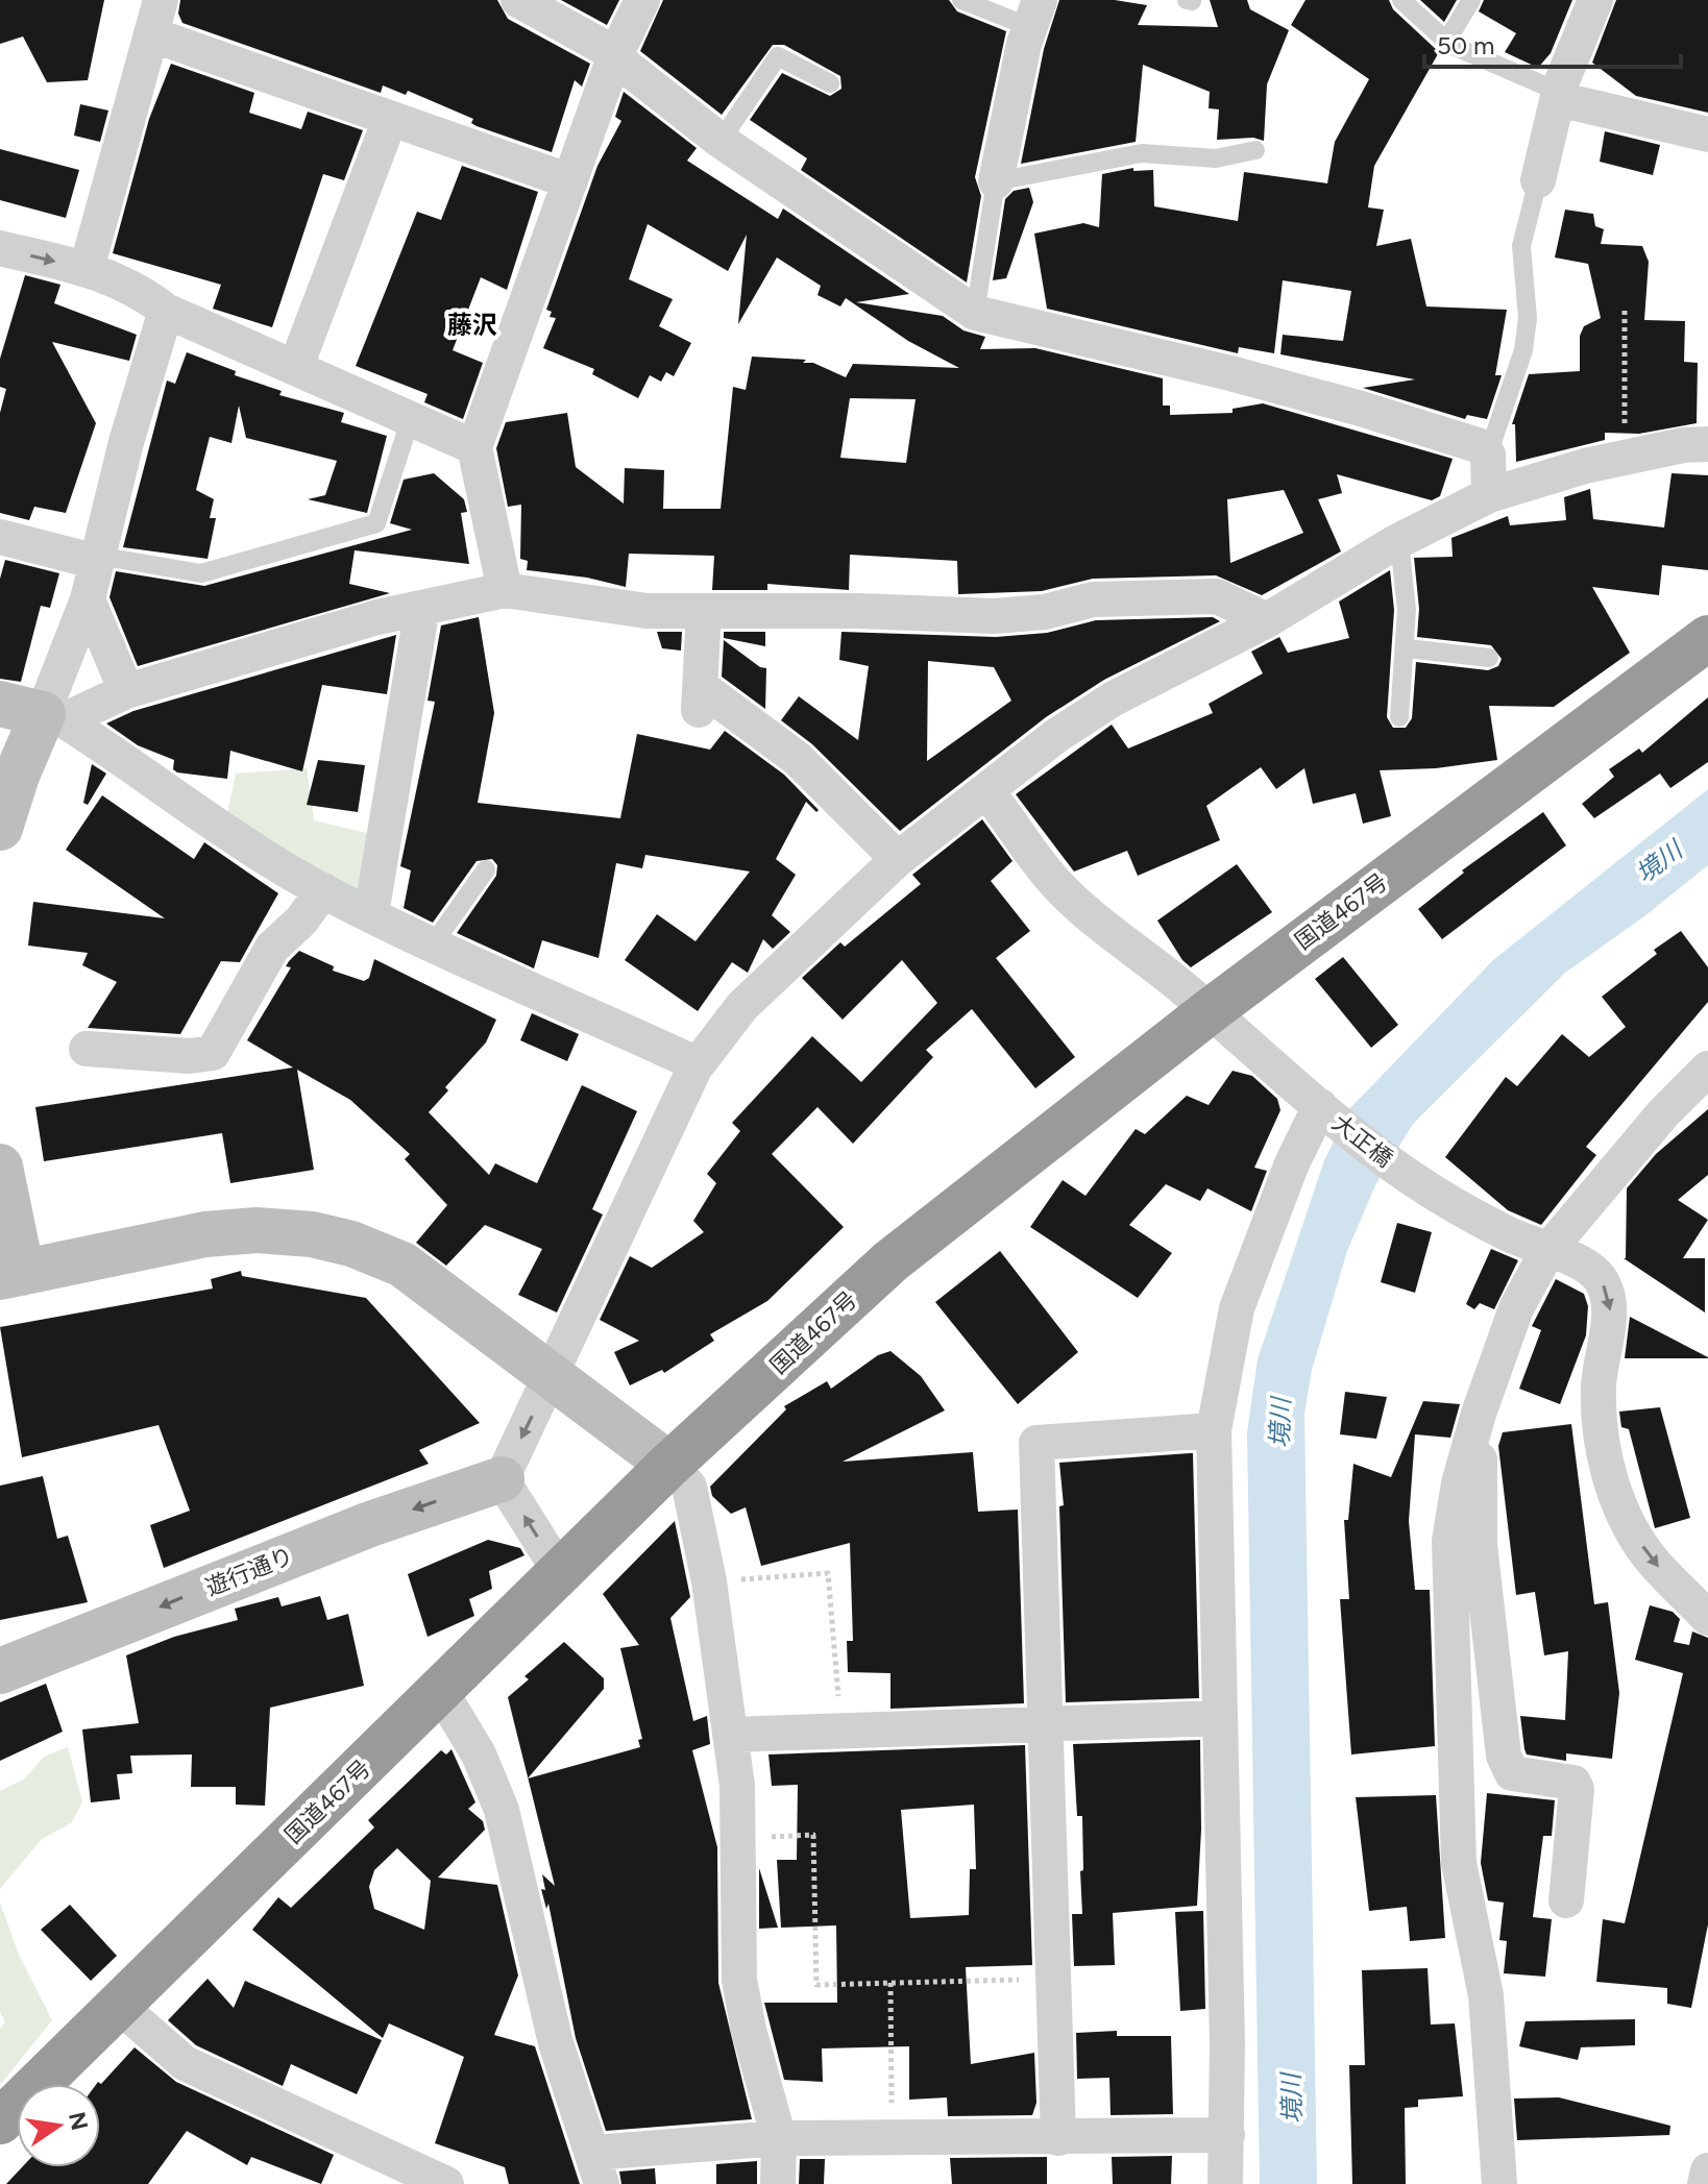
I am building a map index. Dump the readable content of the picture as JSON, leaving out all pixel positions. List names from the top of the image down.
{
  "streets": {
    "highway": ["国道467号"],
    "street": ["大正橋", "遊行通り"]
  },
  "crossings": [
    ["国道467号", "大正橋"]
  ],
  "one_way": ["遊行通り"],
  "districts": ["藤沢"],
  "water": ["境川"],
  "scale_bar": "50 m",
  "north": "right"
}
